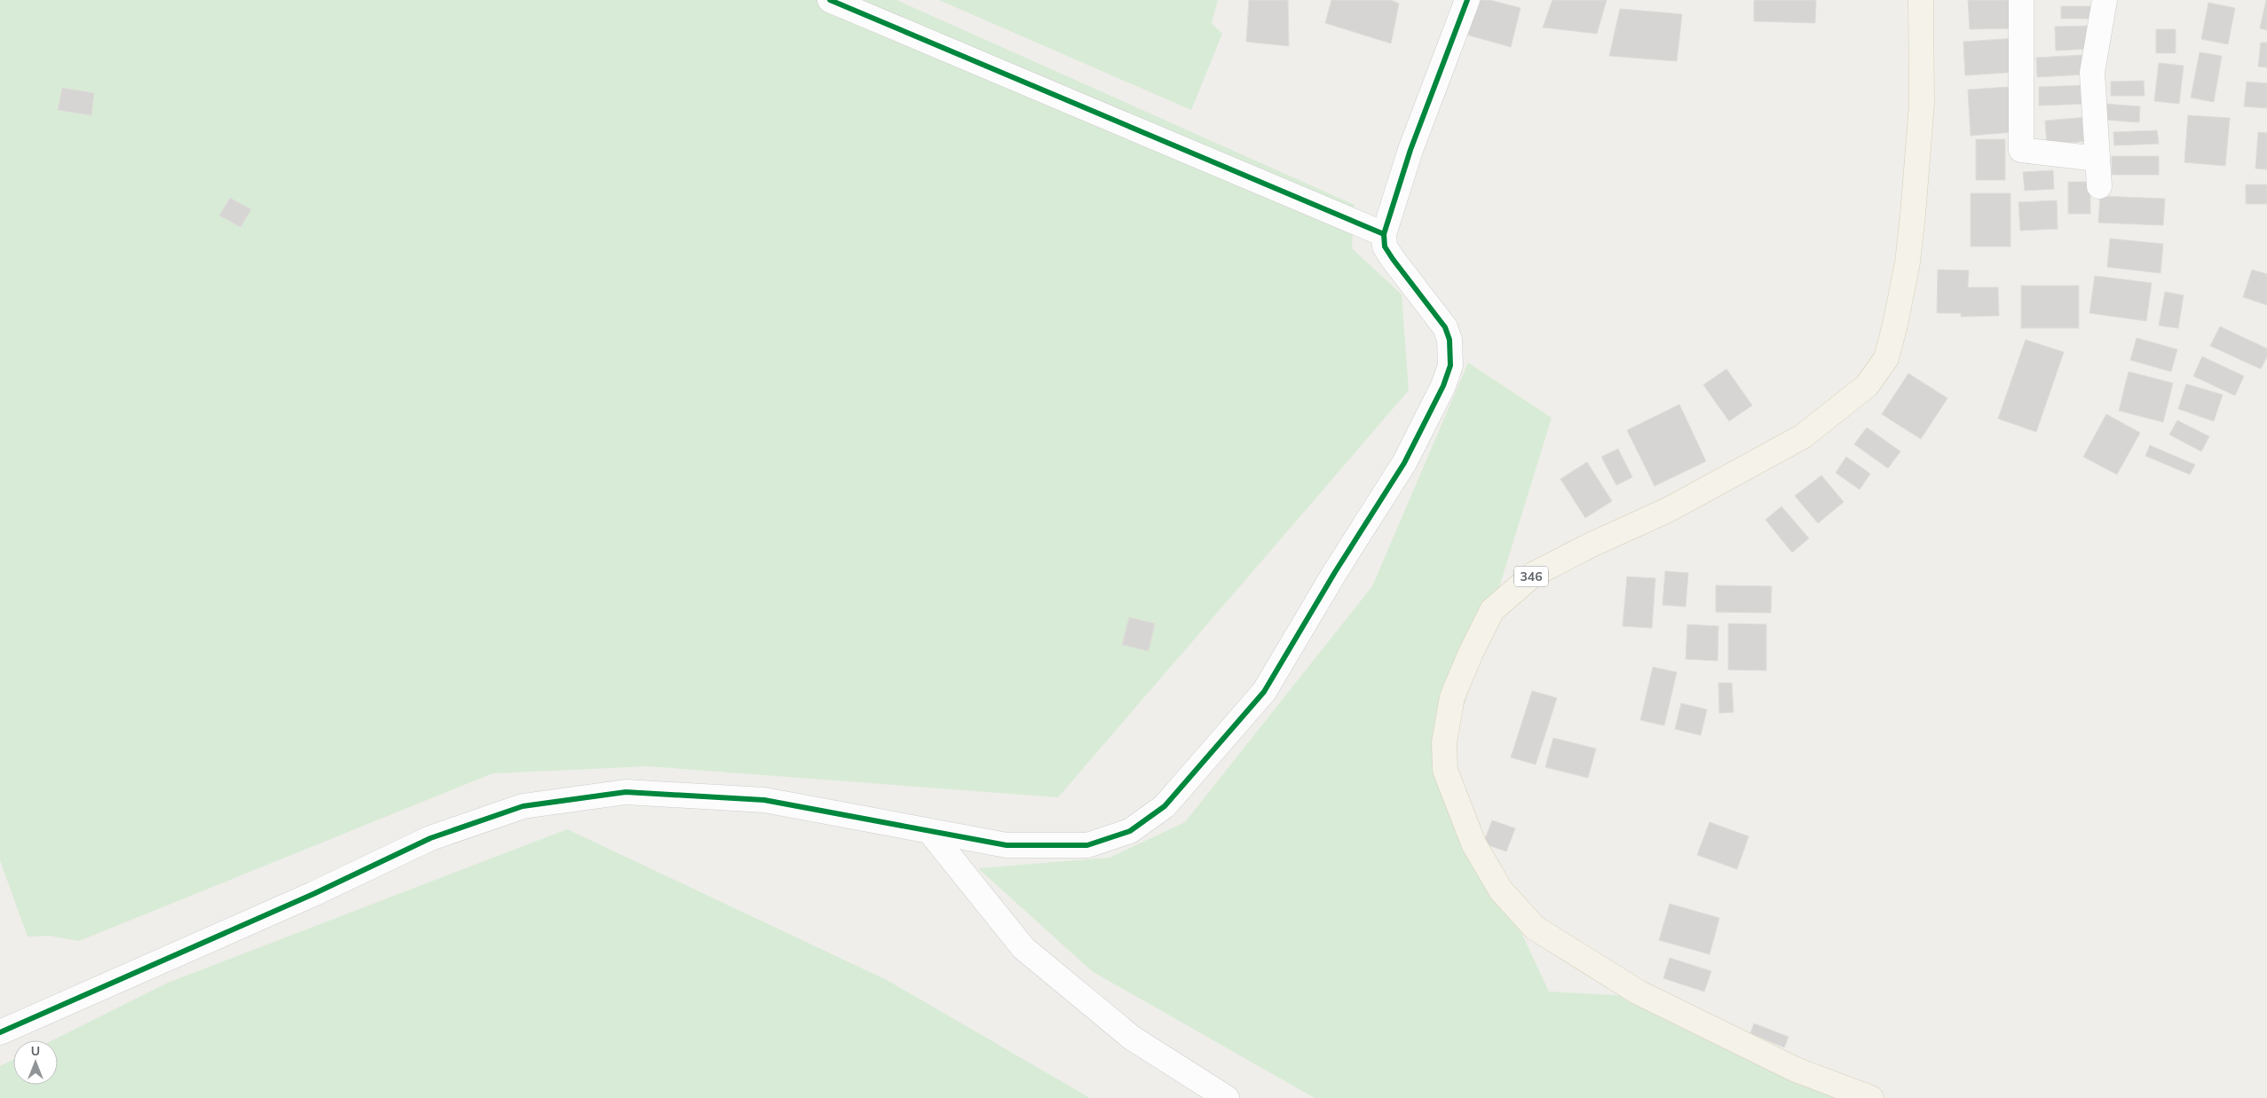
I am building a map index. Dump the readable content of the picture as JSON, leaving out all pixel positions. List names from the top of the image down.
{
  "streets": {
    "main road": ["346"]
  },
  "north": "top"
}
